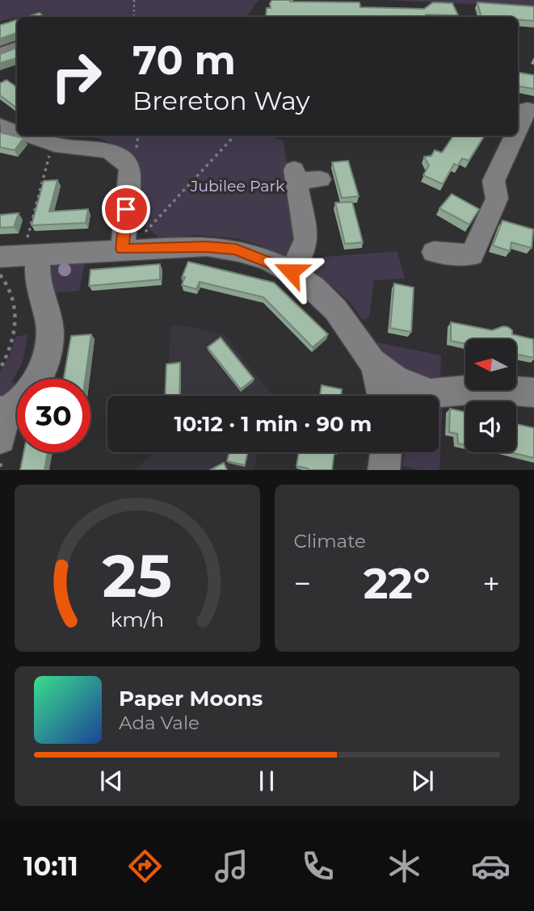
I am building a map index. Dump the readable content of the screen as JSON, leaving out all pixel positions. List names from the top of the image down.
{
  "parks": ["Jubilee Park"],
  "north": "left",
  "page": {
    "turn": ["70 m", "Brereton Way"],
    "limit": "30",
    "trip": "10:12 · 1 min · 90 m",
    "tile": "Climate",
    "heat": ["−", "22°", "+"],
    "song": ["Paper Moons", "Ada Vale"],
    "tabs": "10:11",
    "gauge": ["25", "km/h"]
  }
}
